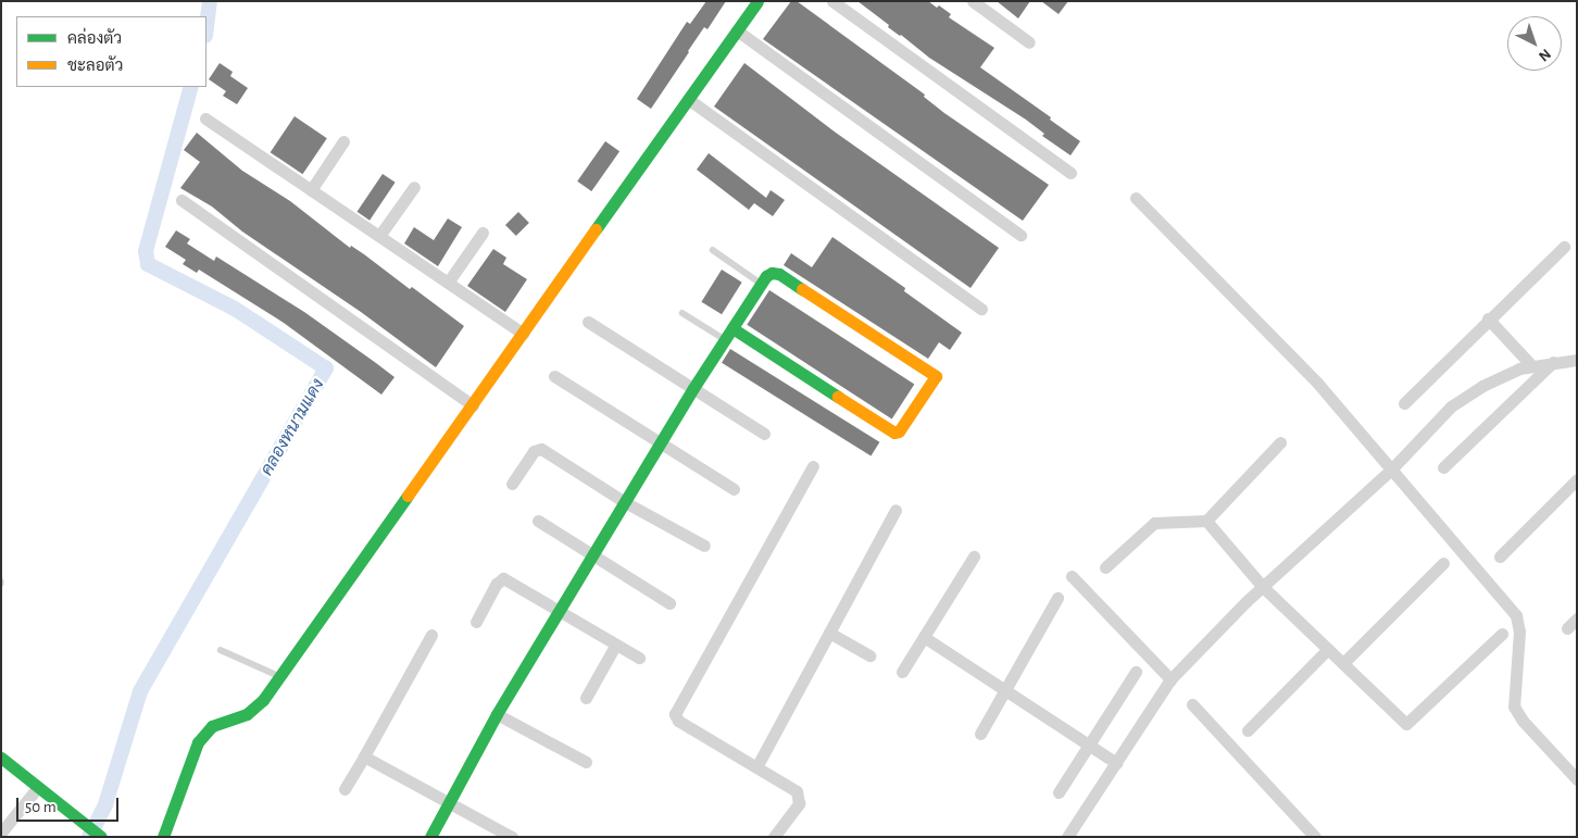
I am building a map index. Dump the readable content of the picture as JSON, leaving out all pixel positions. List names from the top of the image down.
{
  "water": ["คลองหนามแดง"],
  "legend": ["คล่องตัว", "ชะลอตัว"],
  "scale_bar": "50 m",
  "north": "bottom right"
}
